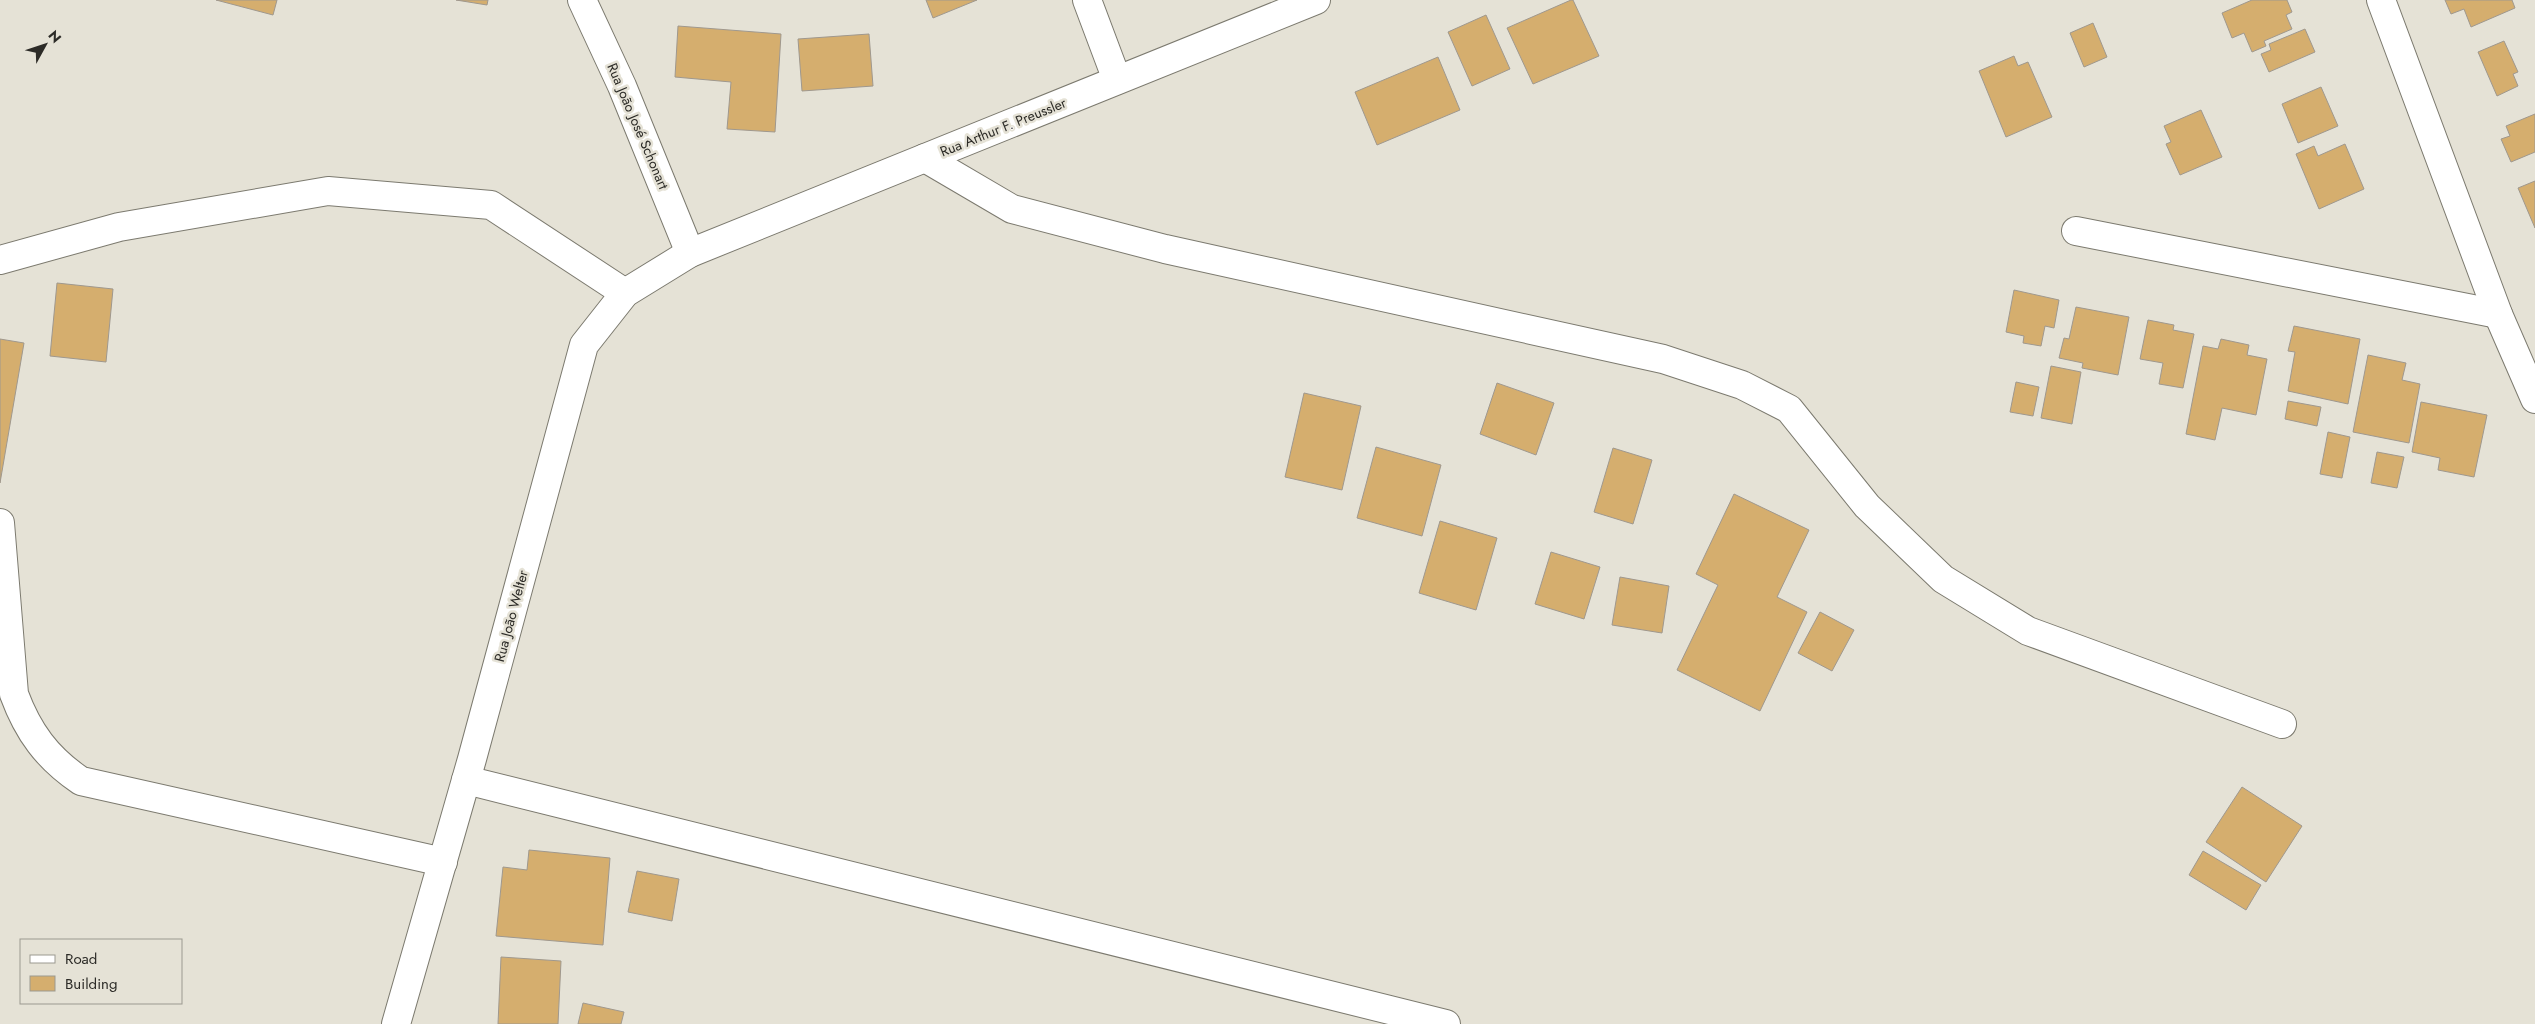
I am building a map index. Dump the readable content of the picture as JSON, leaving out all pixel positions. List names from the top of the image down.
{
  "streets": {
    "street": ["Rua João José Schonart", "Rua Arthur F. Preussler", "Rua João Welter"]
  },
  "crossings": [
    ["Rua João José Schonart", "Rua Arthur F. Preussler"],
    ["Rua João José Schonart", "Rua João Welter"],
    ["Rua Arthur F. Preussler", "Rua João Welter"]
  ],
  "legend": ["Road", "Building"],
  "north": "top right"
}
